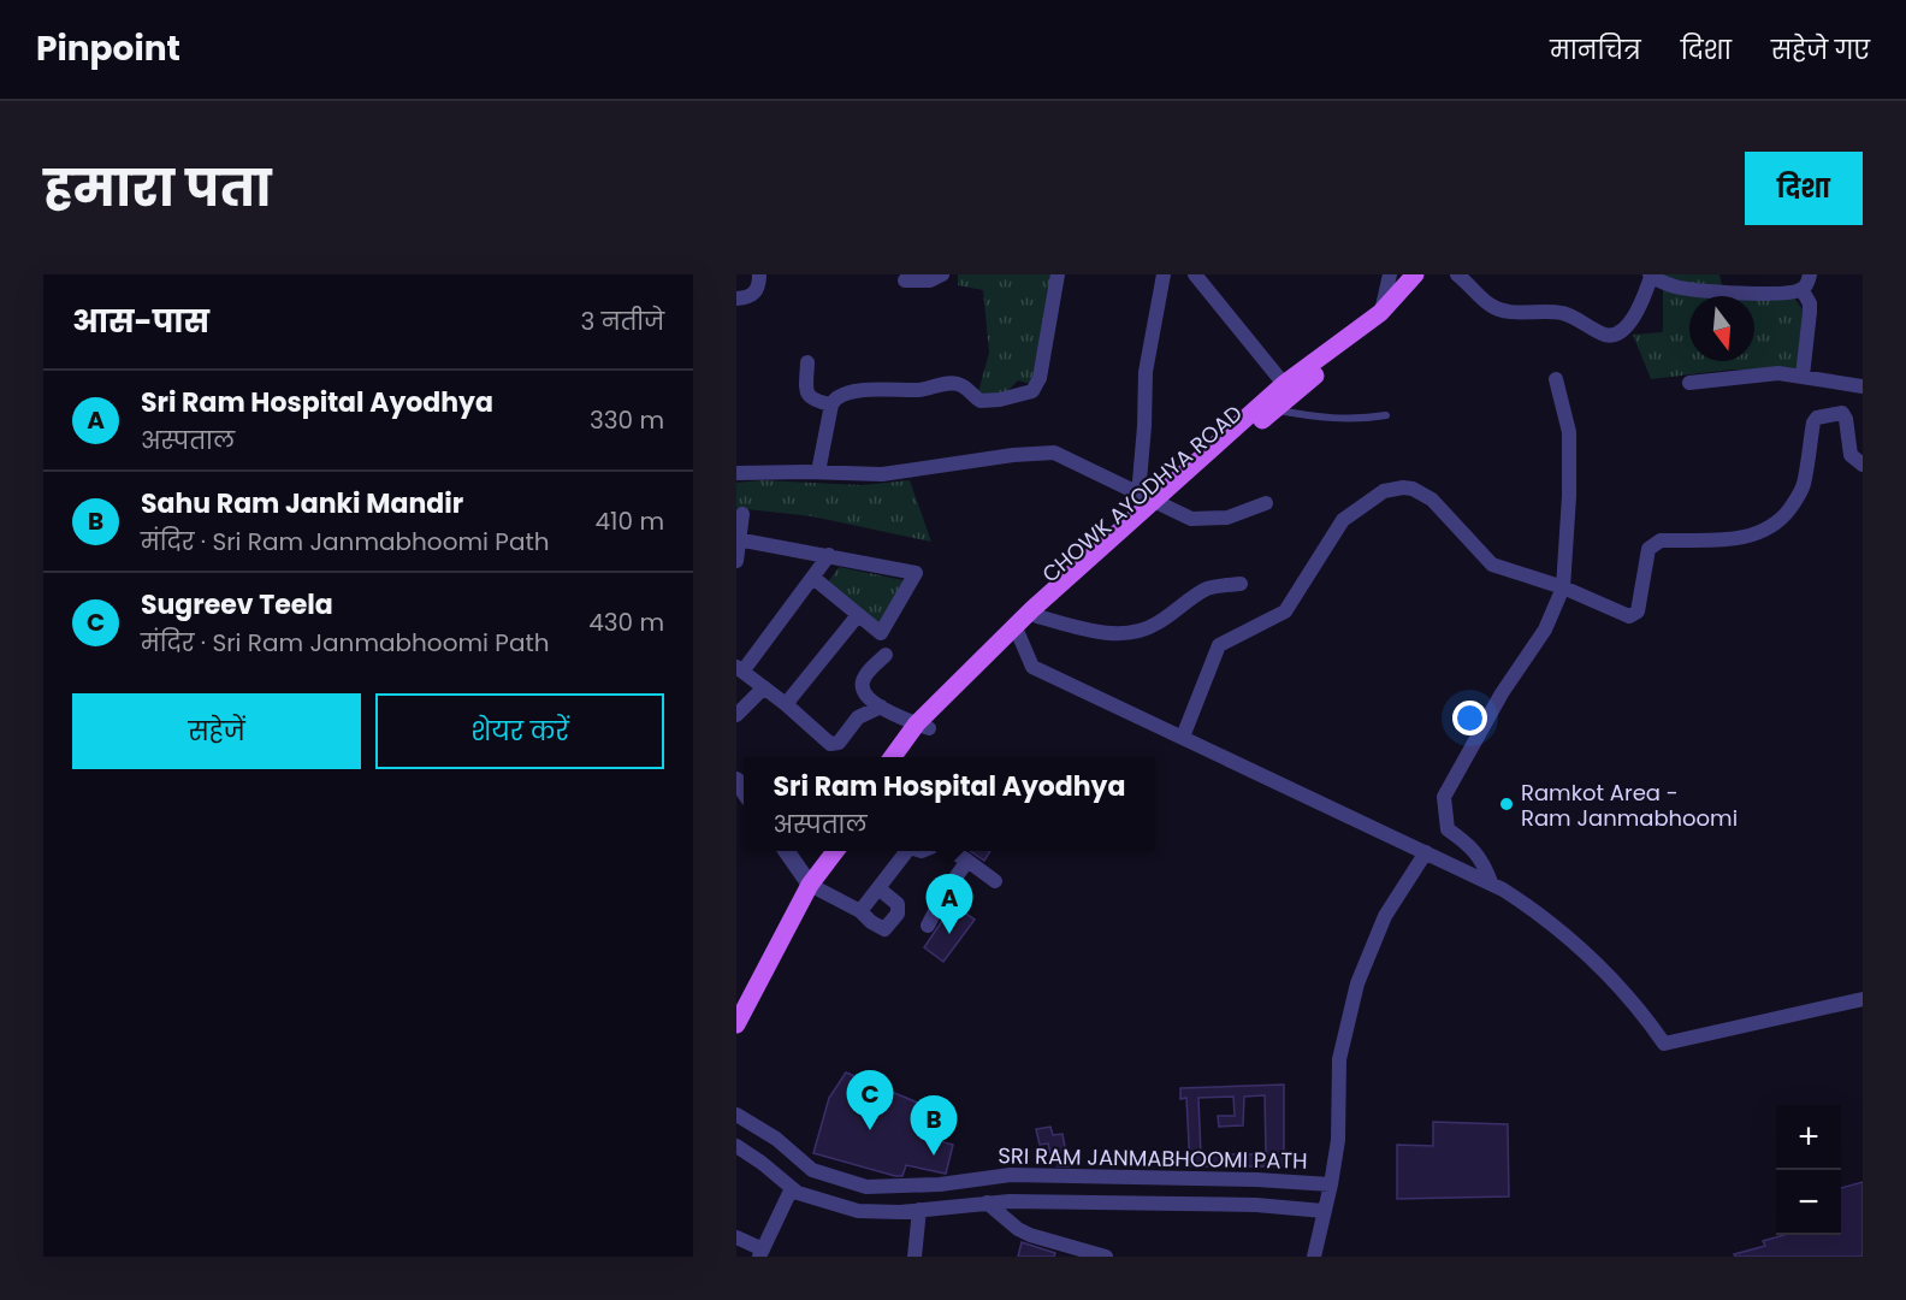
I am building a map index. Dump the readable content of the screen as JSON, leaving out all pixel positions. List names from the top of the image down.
{
  "streets": {
    "main road": ["CHOWK AYODHYA ROAD"],
    "street": ["SRI RAM JANMABHOOMI PATH"]
  },
  "places": ["Ramkot Area - Ram Janmabhoomi"],
  "north": "bottom",
  "page": {
    "header": "Pinpoint",
    "nav": ["मानचित्र", "दिशा", "सहेजे गए"],
    "title": "हमारा पता",
    "buttons": [
      "दिशा",
      ["सहेजें", "शेयर करें"]
    ],
    "heading": ["आस-पास", "3 नतीजे"],
    "list": [
      {
        "mark": "A",
        "name": "Sri Ram Hospital Ayodhya",
        "note": "अस्पताल",
        "value": "330 m"
      },
      {
        "mark": "B",
        "name": "Sahu Ram Janki Mandir",
        "note": "मंदिर · Sri Ram Janmabhoomi Path",
        "value": "410 m"
      },
      {
        "mark": "C",
        "name": "Sugreev Teela",
        "note": "मंदिर · Sri Ram Janmabhoomi Path",
        "value": "430 m"
      }
    ],
    "popup": ["Sri Ram Hospital Ayodhya", "अस्पताल"],
    "pins": ["A", "C", "B"],
    "map_buttons": ["+", "−"]
  }
}
